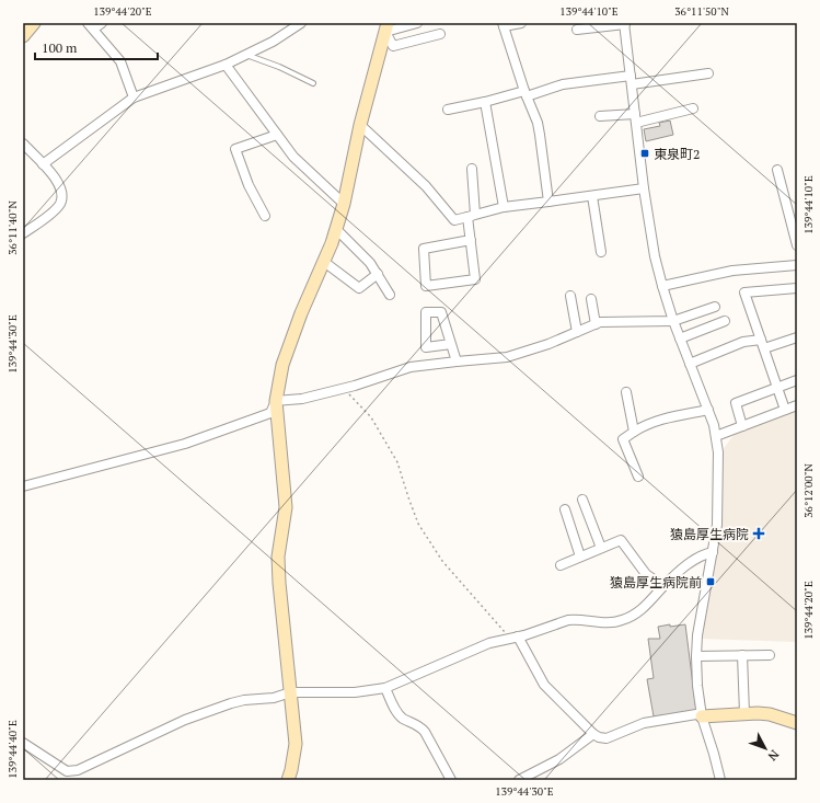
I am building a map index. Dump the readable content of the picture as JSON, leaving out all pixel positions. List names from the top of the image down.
{
  "places": {
    "transit": ["東泉町2", "猿島厚生病院前"],
    "health": ["猿島厚生病院"]
  },
  "scale_bar": "100 m",
  "north": "bottom right",
  "coordinates": [
    "139°44'20\"E",
    "139°44'10\"E",
    "36°11'50\"N",
    "36°11'40\"N",
    "139°44'30\"E",
    "36°12'00\"N",
    "139°44'40\"E"
  ]
}
